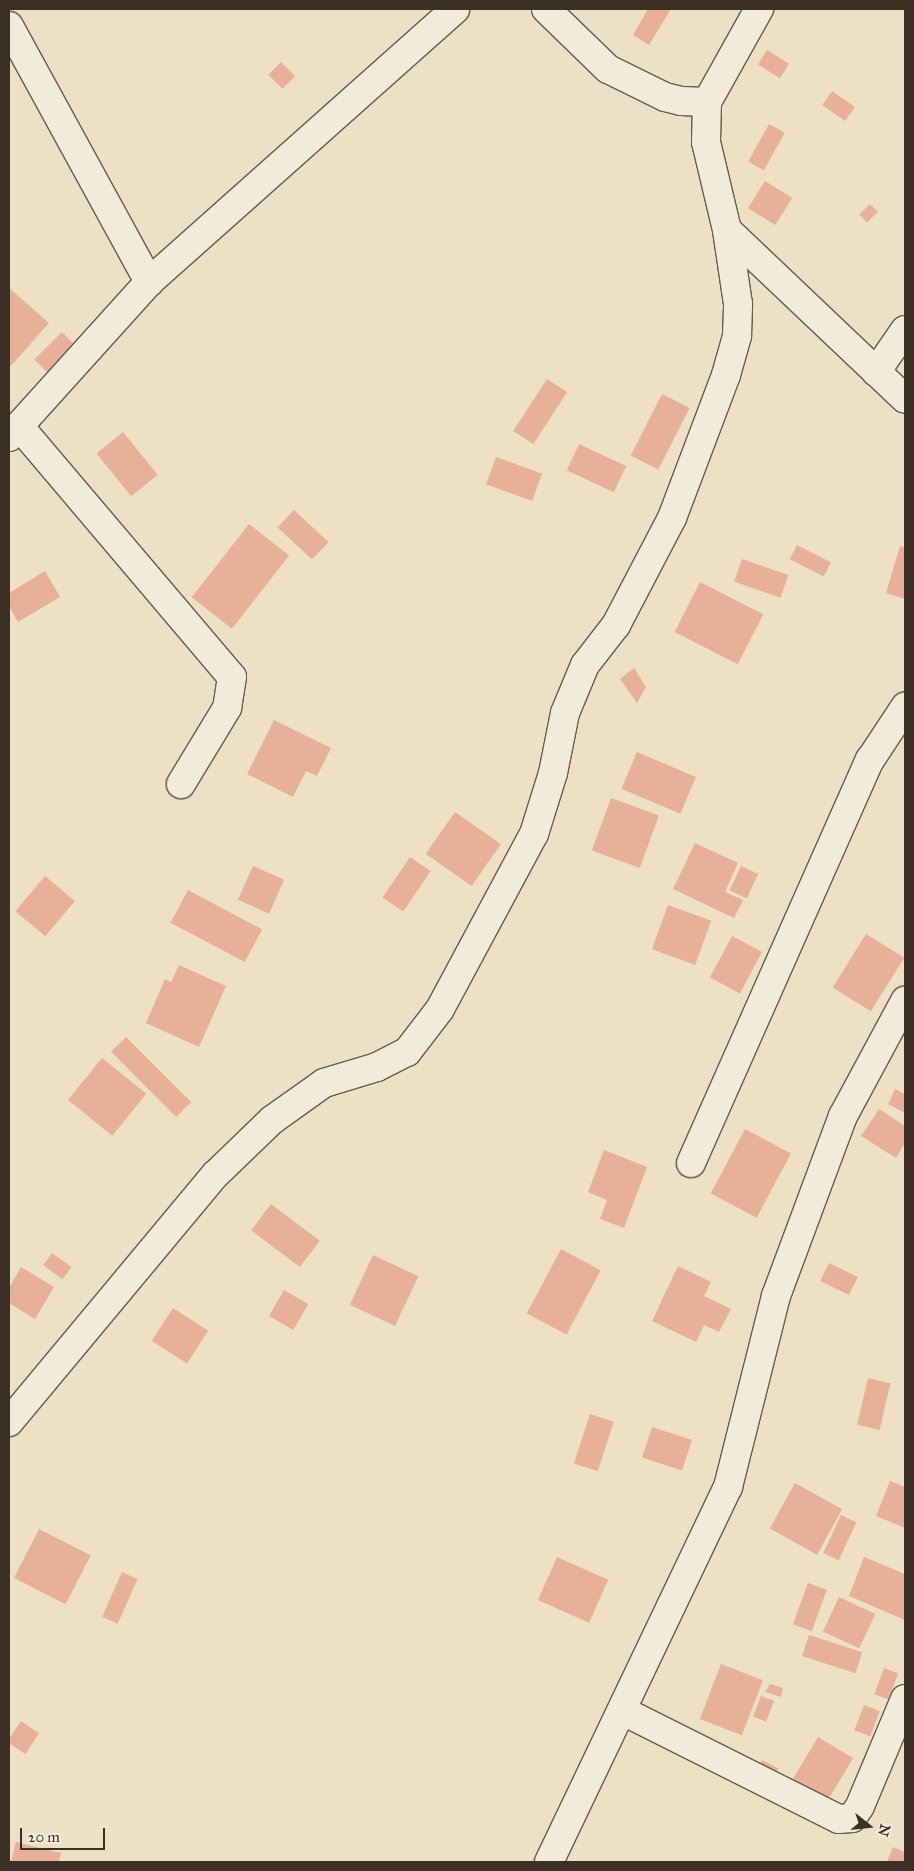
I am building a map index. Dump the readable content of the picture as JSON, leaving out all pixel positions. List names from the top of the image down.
{
  "scale_bar": "20 m",
  "north": "right"
}
